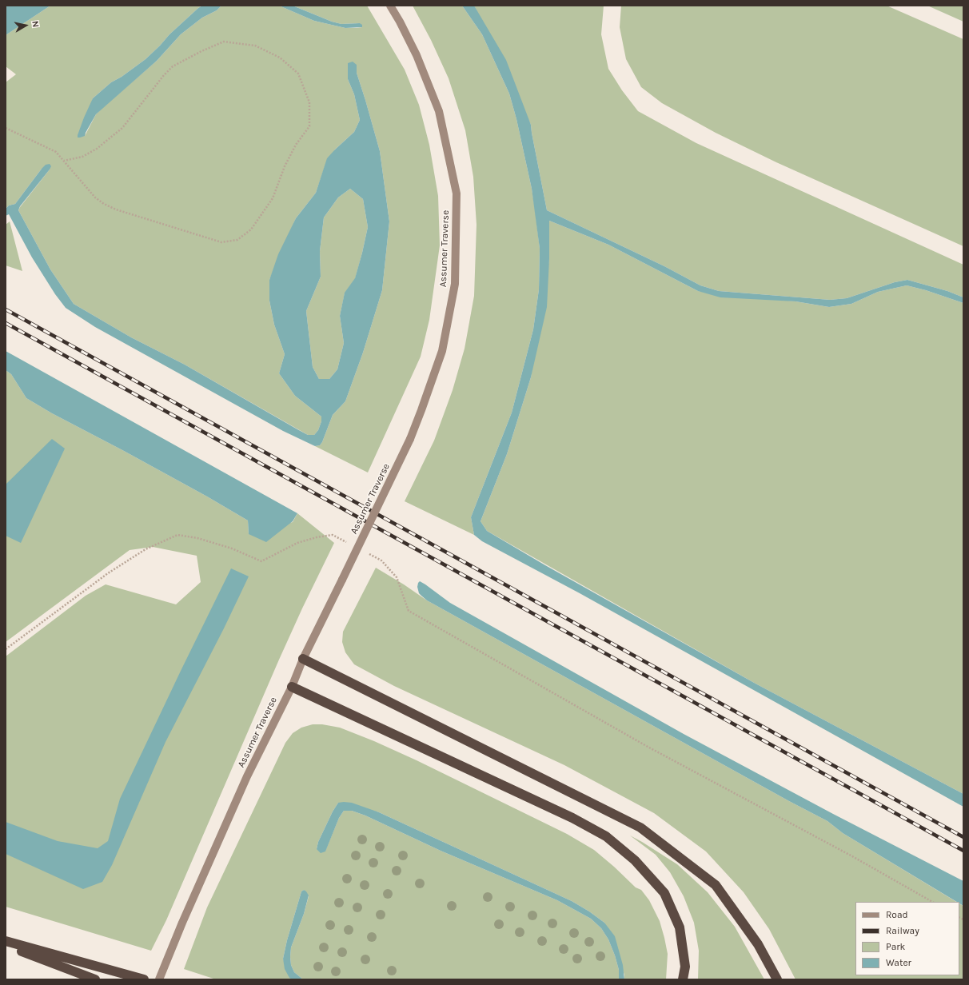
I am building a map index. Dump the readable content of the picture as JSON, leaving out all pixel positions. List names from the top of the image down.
{
  "streets": {
    "main road": ["Assumer Traverse"]
  },
  "legend": [
    "Road",
    "Railway",
    "Park",
    "Water"
  ],
  "north": "right"
}
